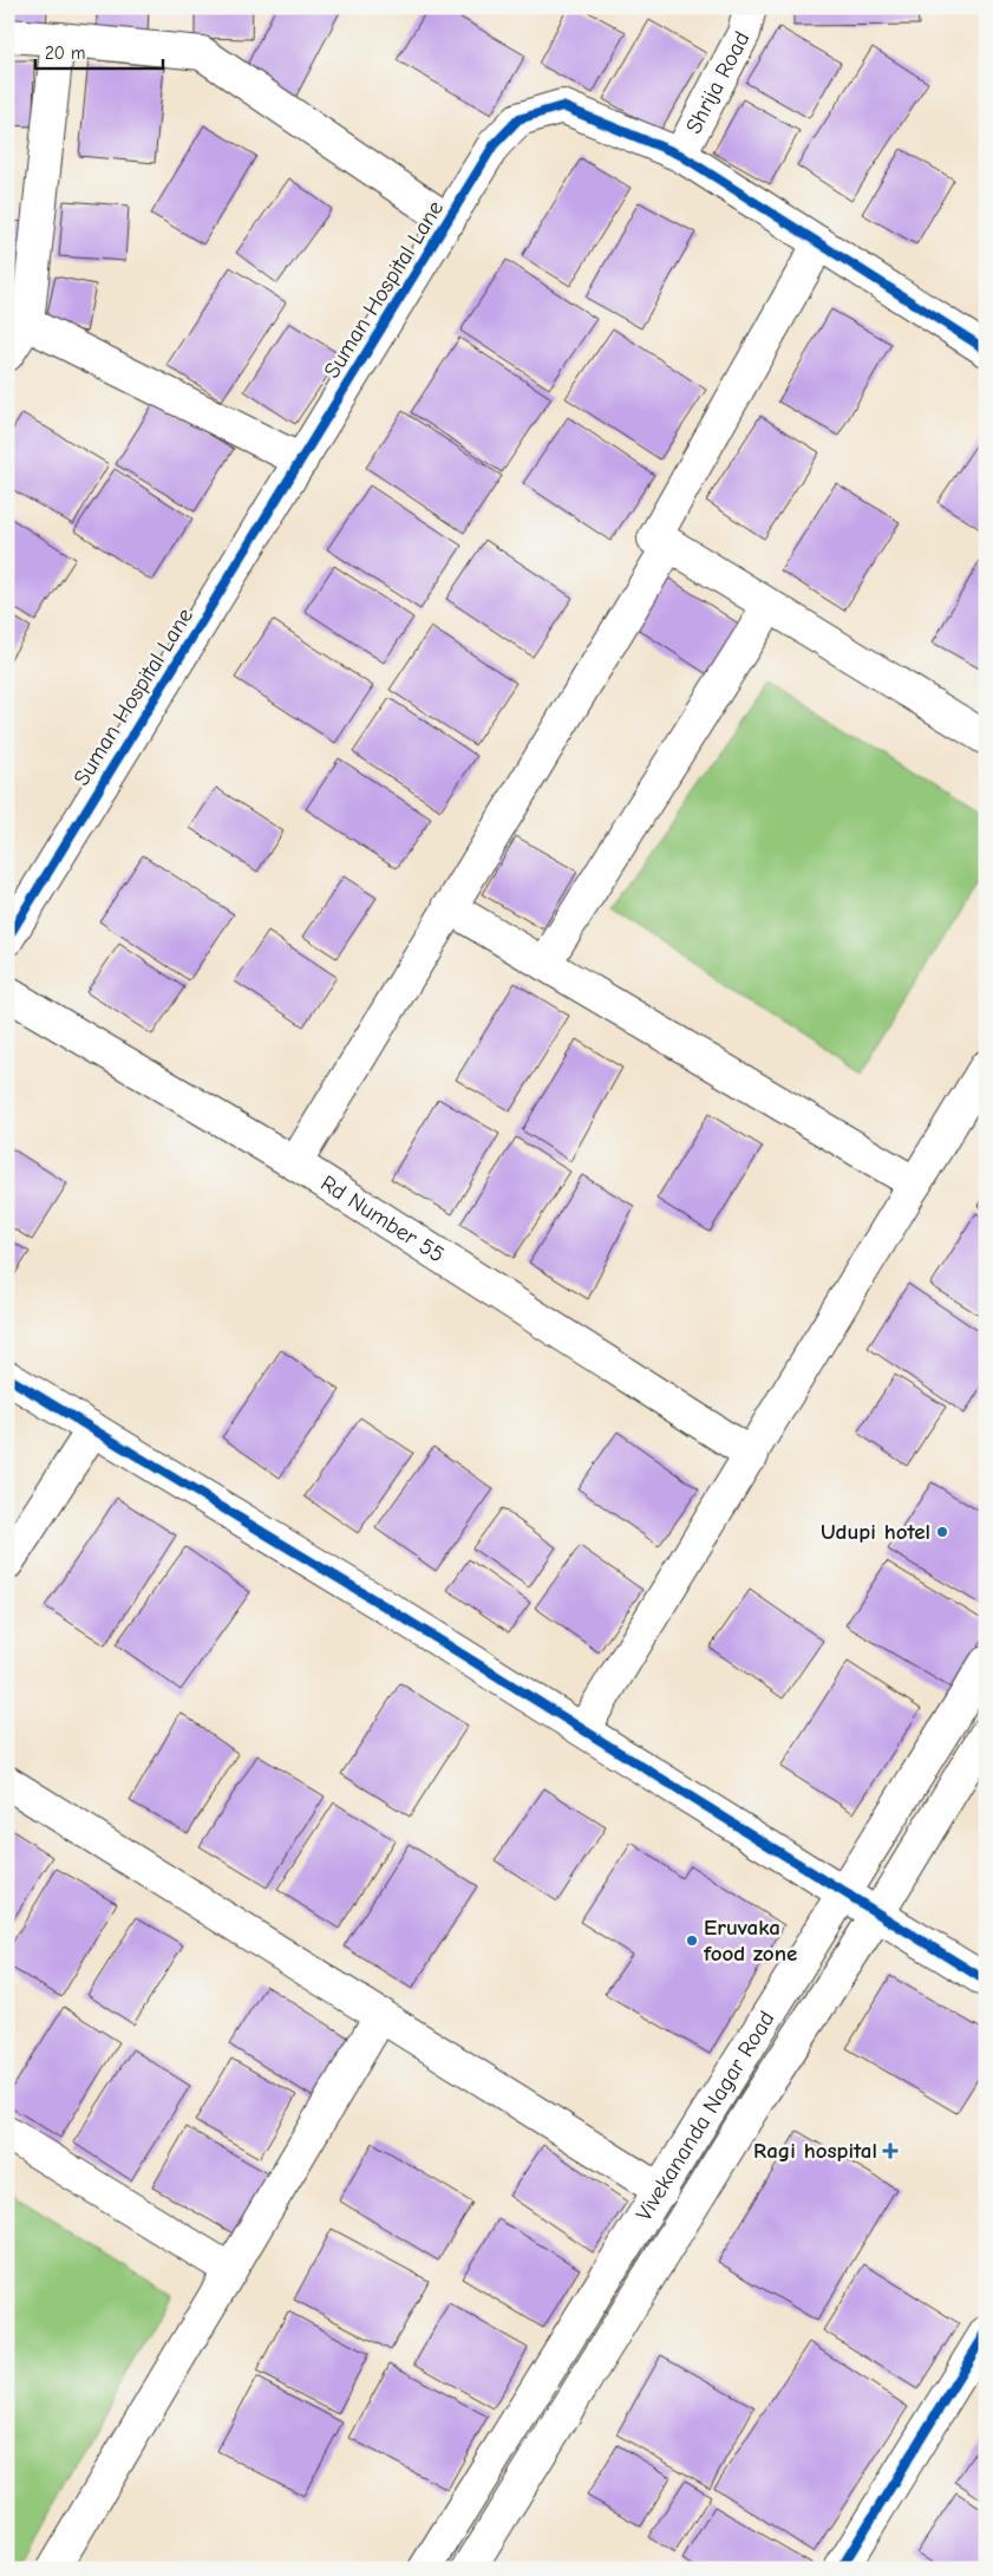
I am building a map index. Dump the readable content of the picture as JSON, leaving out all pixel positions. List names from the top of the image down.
{
  "streets": {
    "street": [
      "Shrija Road",
      "Suman Hospital Lane",
      "Rd Number 55",
      "Vivekananda Nagar Road"
    ]
  },
  "crossings": [
    ["Shrija Road", "Suman Hospital Lane"]
  ],
  "places": {
    "other": ["Udupi hotel", "Eruvaka food zone"],
    "health": ["Ragi hospital"]
  },
  "scale_bar": "20 m"
}
